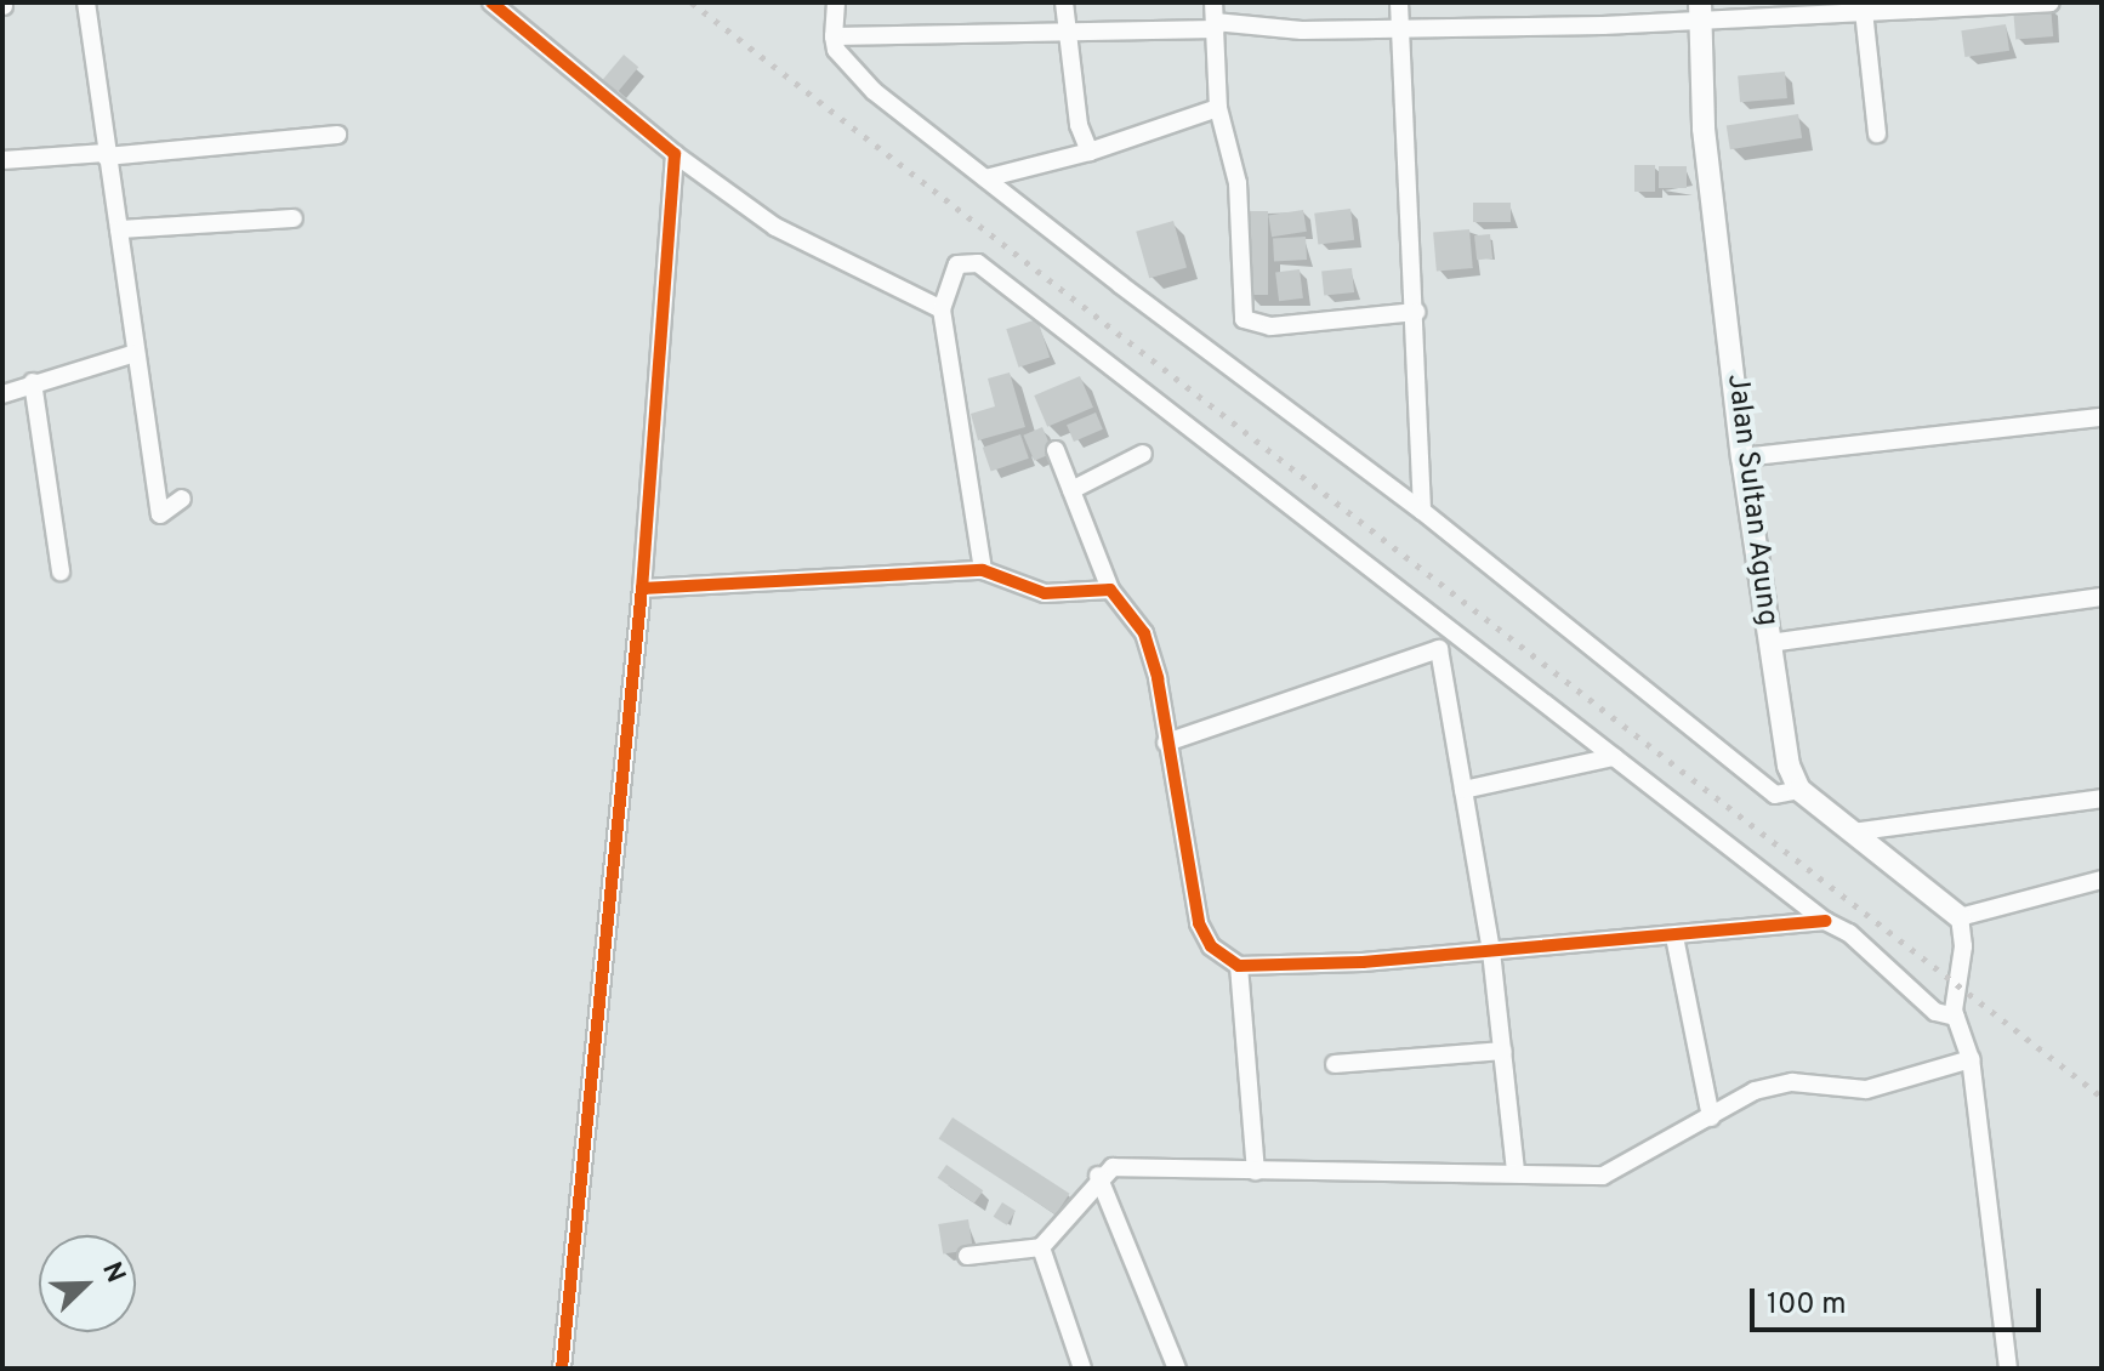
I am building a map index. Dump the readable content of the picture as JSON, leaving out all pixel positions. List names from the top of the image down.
{
  "streets": {
    "street": ["Jalan Sultan Agung"]
  },
  "scale_bar": "100 m",
  "north": "top right"
}
